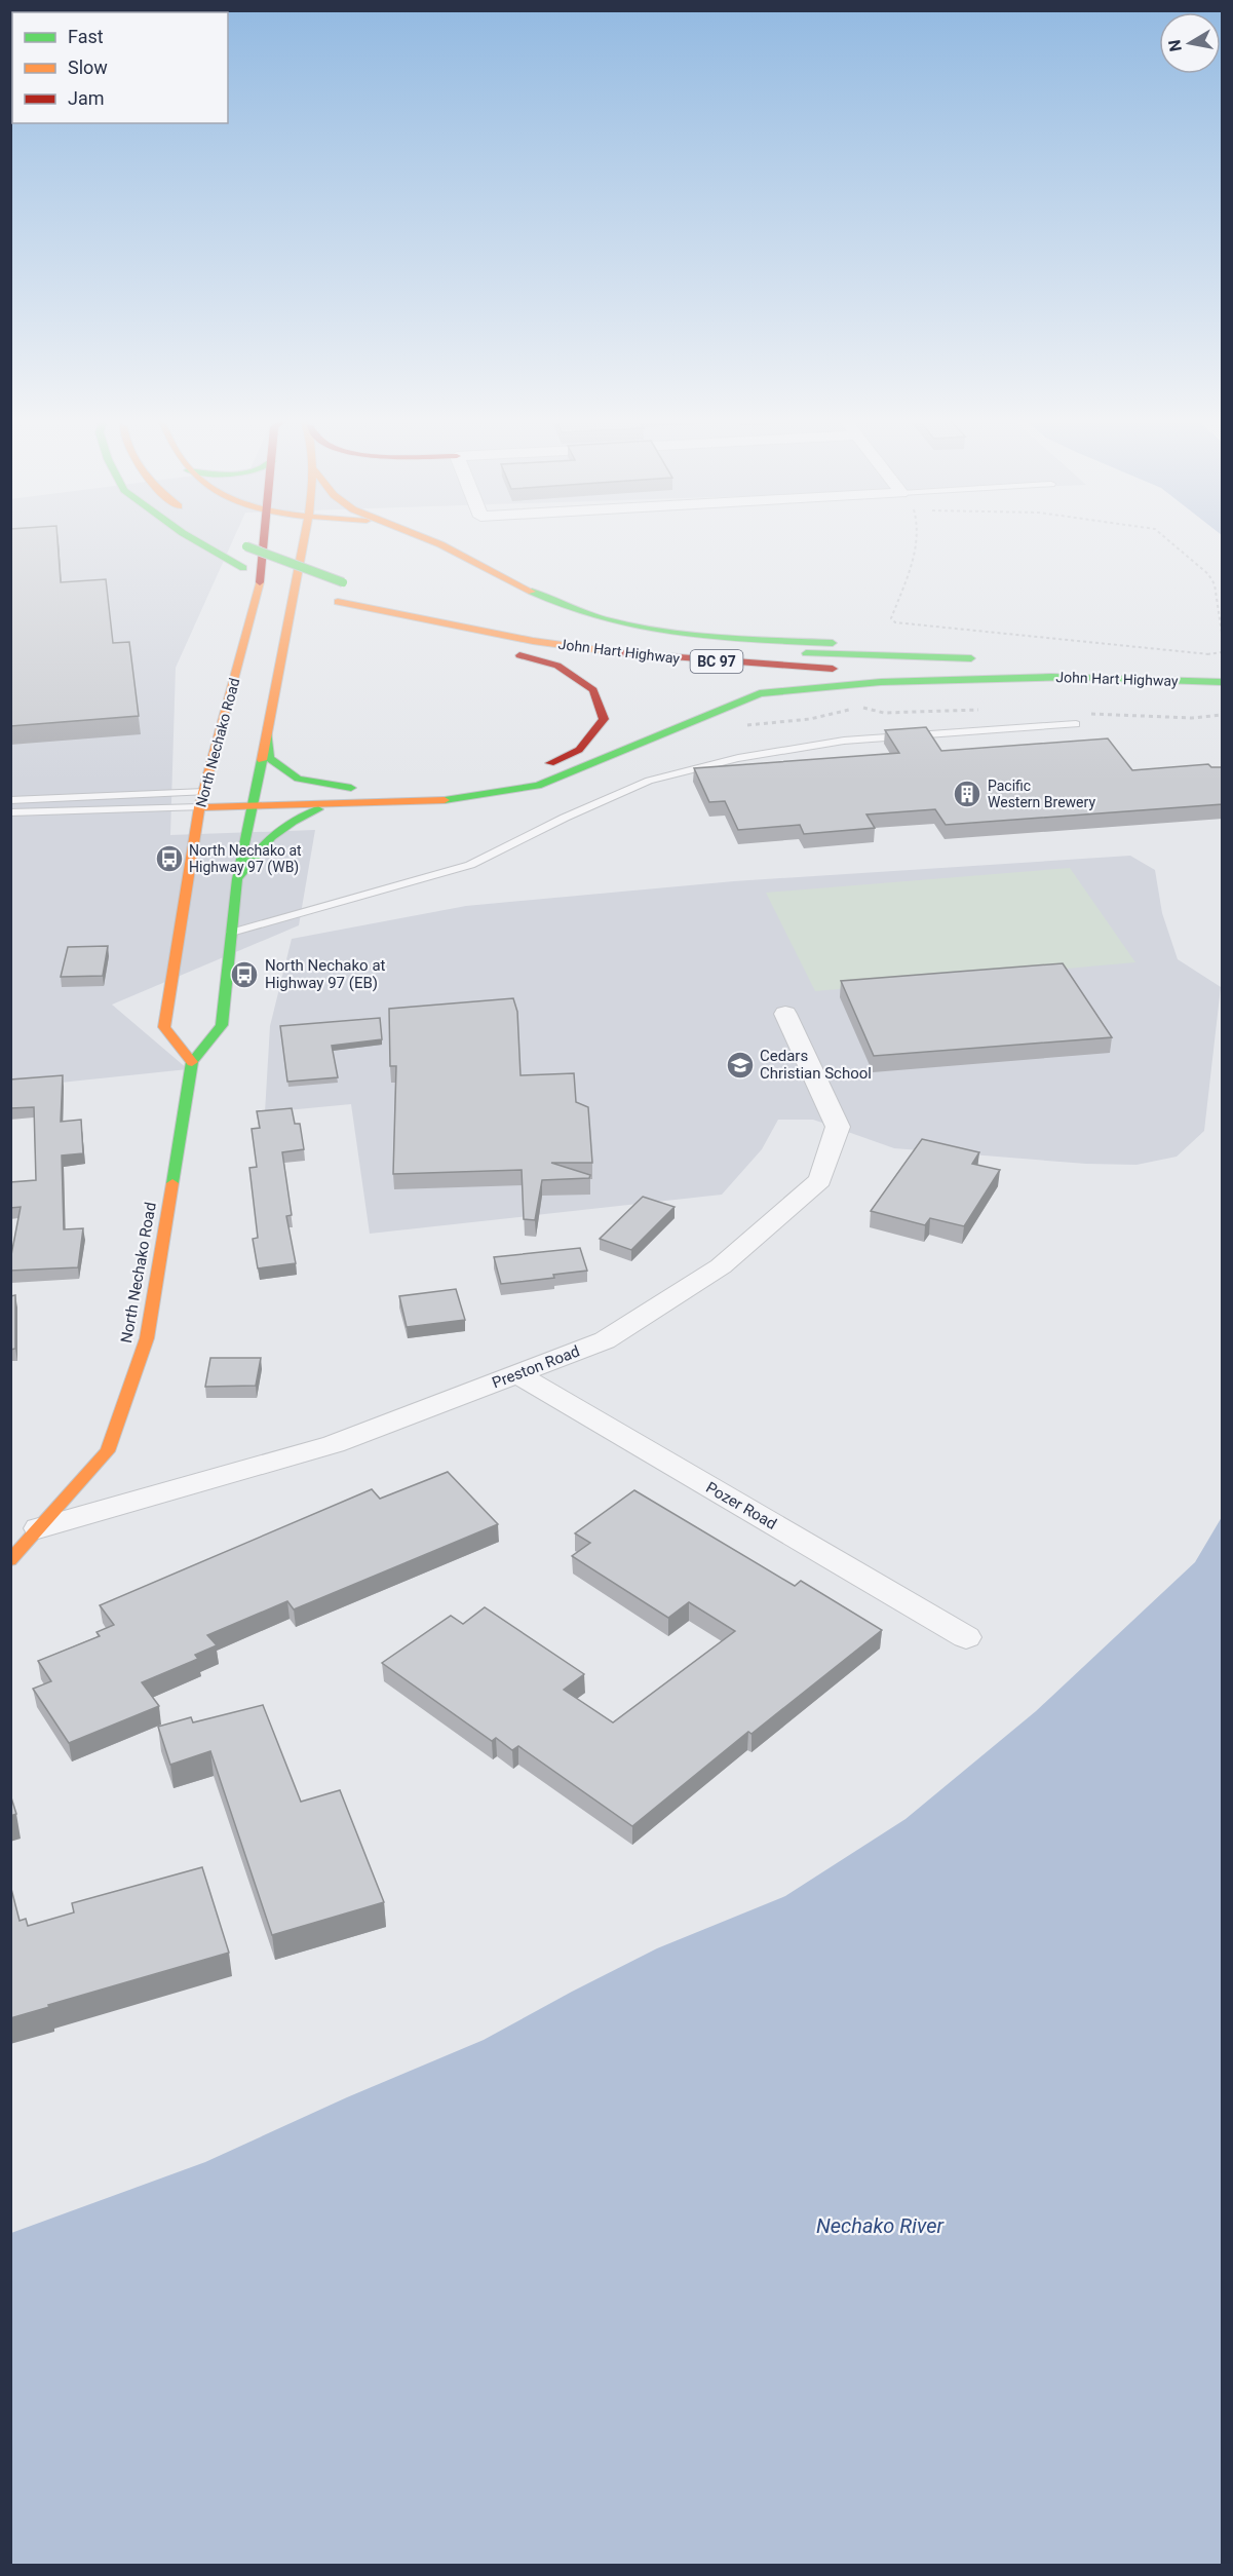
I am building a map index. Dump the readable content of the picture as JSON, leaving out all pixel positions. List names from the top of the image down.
{
  "streets": {
    "main road": ["John Hart Highway", "BC 97", "North Nechako Road"],
    "street": ["Preston Road", "Pozer Road"]
  },
  "crossings": [
    ["North Nechako Road", "Preston Road"],
    ["Preston Road", "Pozer Road"]
  ],
  "water": ["Nechako River"],
  "places": {
    "building": ["Pacific Western Brewery"],
    "bus stop": ["North Nechako at Highway 97 (WB)", "North Nechako at Highway 97 (EB)"],
    "school or university": ["Cedars Christian School"]
  },
  "legend": ["Fast", "Slow", "Jam"],
  "north": "left"
}
